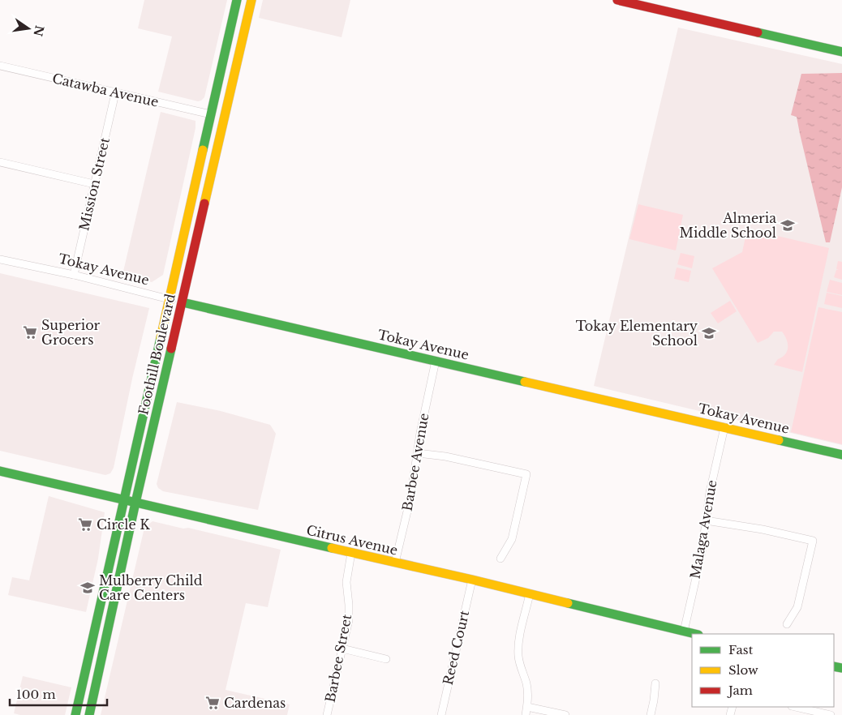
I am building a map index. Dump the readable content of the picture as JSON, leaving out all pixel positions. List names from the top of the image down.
{
  "streets": {
    "main road": ["Tokay Avenue", "Foothill Boulevard", "Citrus Avenue"],
    "street": [
      "Catawba Avenue",
      "Mission Street",
      "Barbee Avenue",
      "Malaga Avenue",
      "Reed Court",
      "Barbee Street"
    ]
  },
  "crossings": [
    ["Catawba Avenue", "Mission Street"],
    ["Catawba Avenue", "Foothill Boulevard"],
    ["Mission Street", "Tokay Avenue"],
    ["Tokay Avenue", "Foothill Boulevard"],
    ["Tokay Avenue", "Barbee Avenue"],
    ["Tokay Avenue", "Malaga Avenue"],
    ["Foothill Boulevard", "Citrus Avenue"],
    ["Barbee Avenue", "Citrus Avenue"],
    ["Malaga Avenue", "Citrus Avenue"],
    ["Citrus Avenue", "Reed Court"],
    ["Citrus Avenue", "Barbee Street"]
  ],
  "places": {
    "school or university": ["Almeria Middle School", "Tokay Elementary School", "Mulberry Child Care Centers"],
    "supermarket": ["Superior Grocers", "Circle K", "Cardenas"]
  },
  "legend": ["Fast", "Slow", "Jam"],
  "scale_bar": "100 m",
  "north": "right"
}
